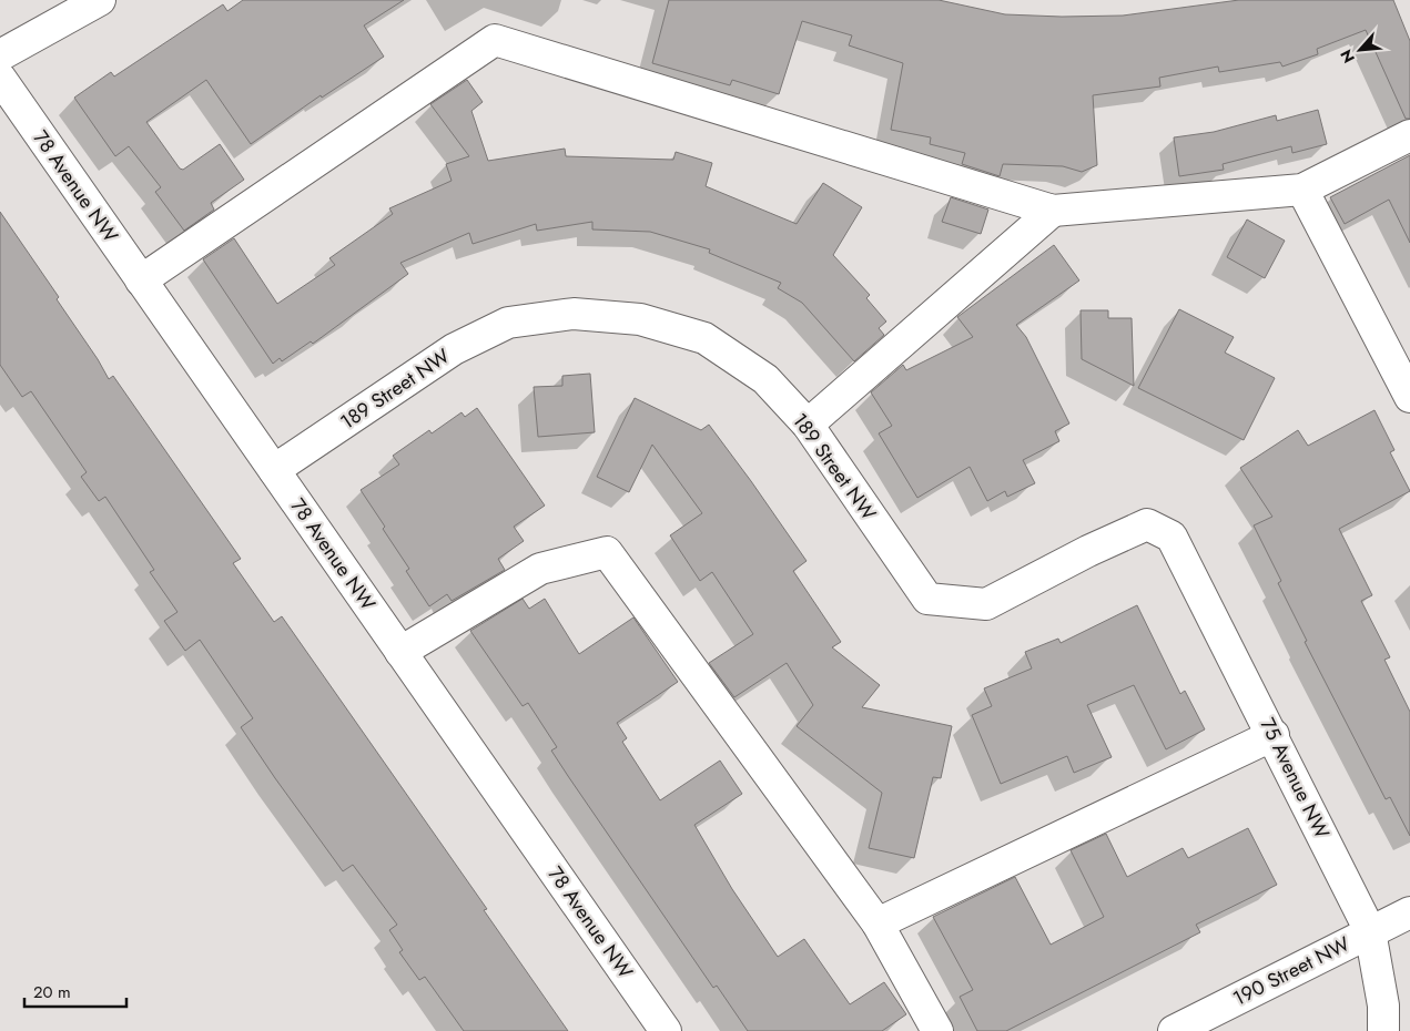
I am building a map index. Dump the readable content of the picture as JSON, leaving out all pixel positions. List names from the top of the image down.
{
  "streets": {
    "street": [
      "78 Avenue NW",
      "189 Street NW",
      "75 Avenue NW",
      "190 Street NW"
    ]
  },
  "crossings": [
    ["78 Avenue NW", "189 Street NW"],
    ["189 Street NW", "75 Avenue NW"],
    ["75 Avenue NW", "190 Street NW"]
  ],
  "scale_bar": "20 m",
  "north": "bottom left"
}
